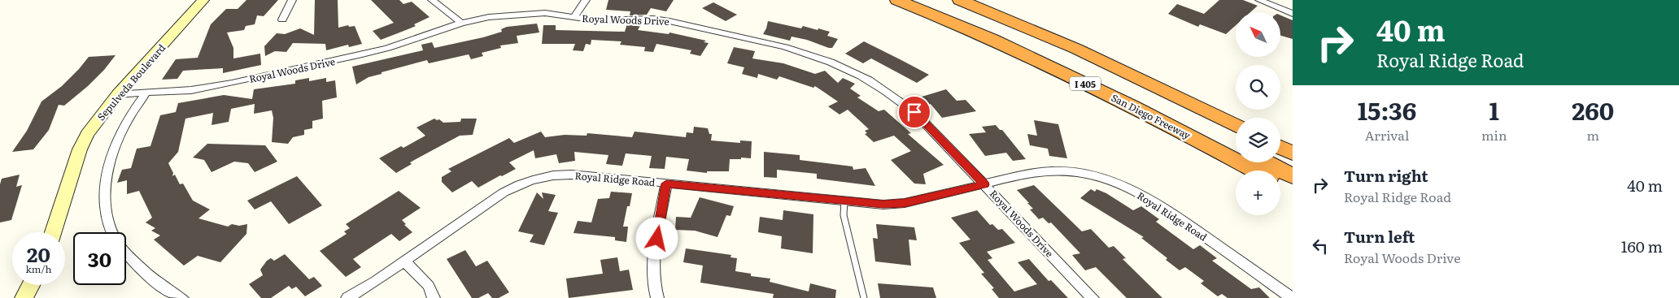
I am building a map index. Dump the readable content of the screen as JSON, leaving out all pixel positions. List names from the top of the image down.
{
  "streets": {
    "highway": ["I 405", "San Diego Freeway"],
    "main road": ["Sepulveda Boulevard"],
    "street": ["Royal Woods Drive", "Royal Ridge Road"]
  },
  "crossings": [
    ["Royal Woods Drive", "Sepulveda Boulevard"],
    ["Royal Woods Drive", "Royal Ridge Road"]
  ],
  "north": "top left",
  "page": {
    "turn": ["40 m", "Royal Ridge Road"],
    "map_buttons": "+",
    "eta": [
      "15:36",
      "Arrival",
      "1",
      "min",
      "260",
      "m"
    ],
    "list": [
      {
        "name": "Turn right",
        "note": "Royal Ridge Road",
        "value": "40 m"
      },
      {
        "name": "Turn left",
        "note": "Royal Woods Drive",
        "value": "160 m"
      }
    ],
    "speed": "20 km/h",
    "limit": "30"
  }
}
